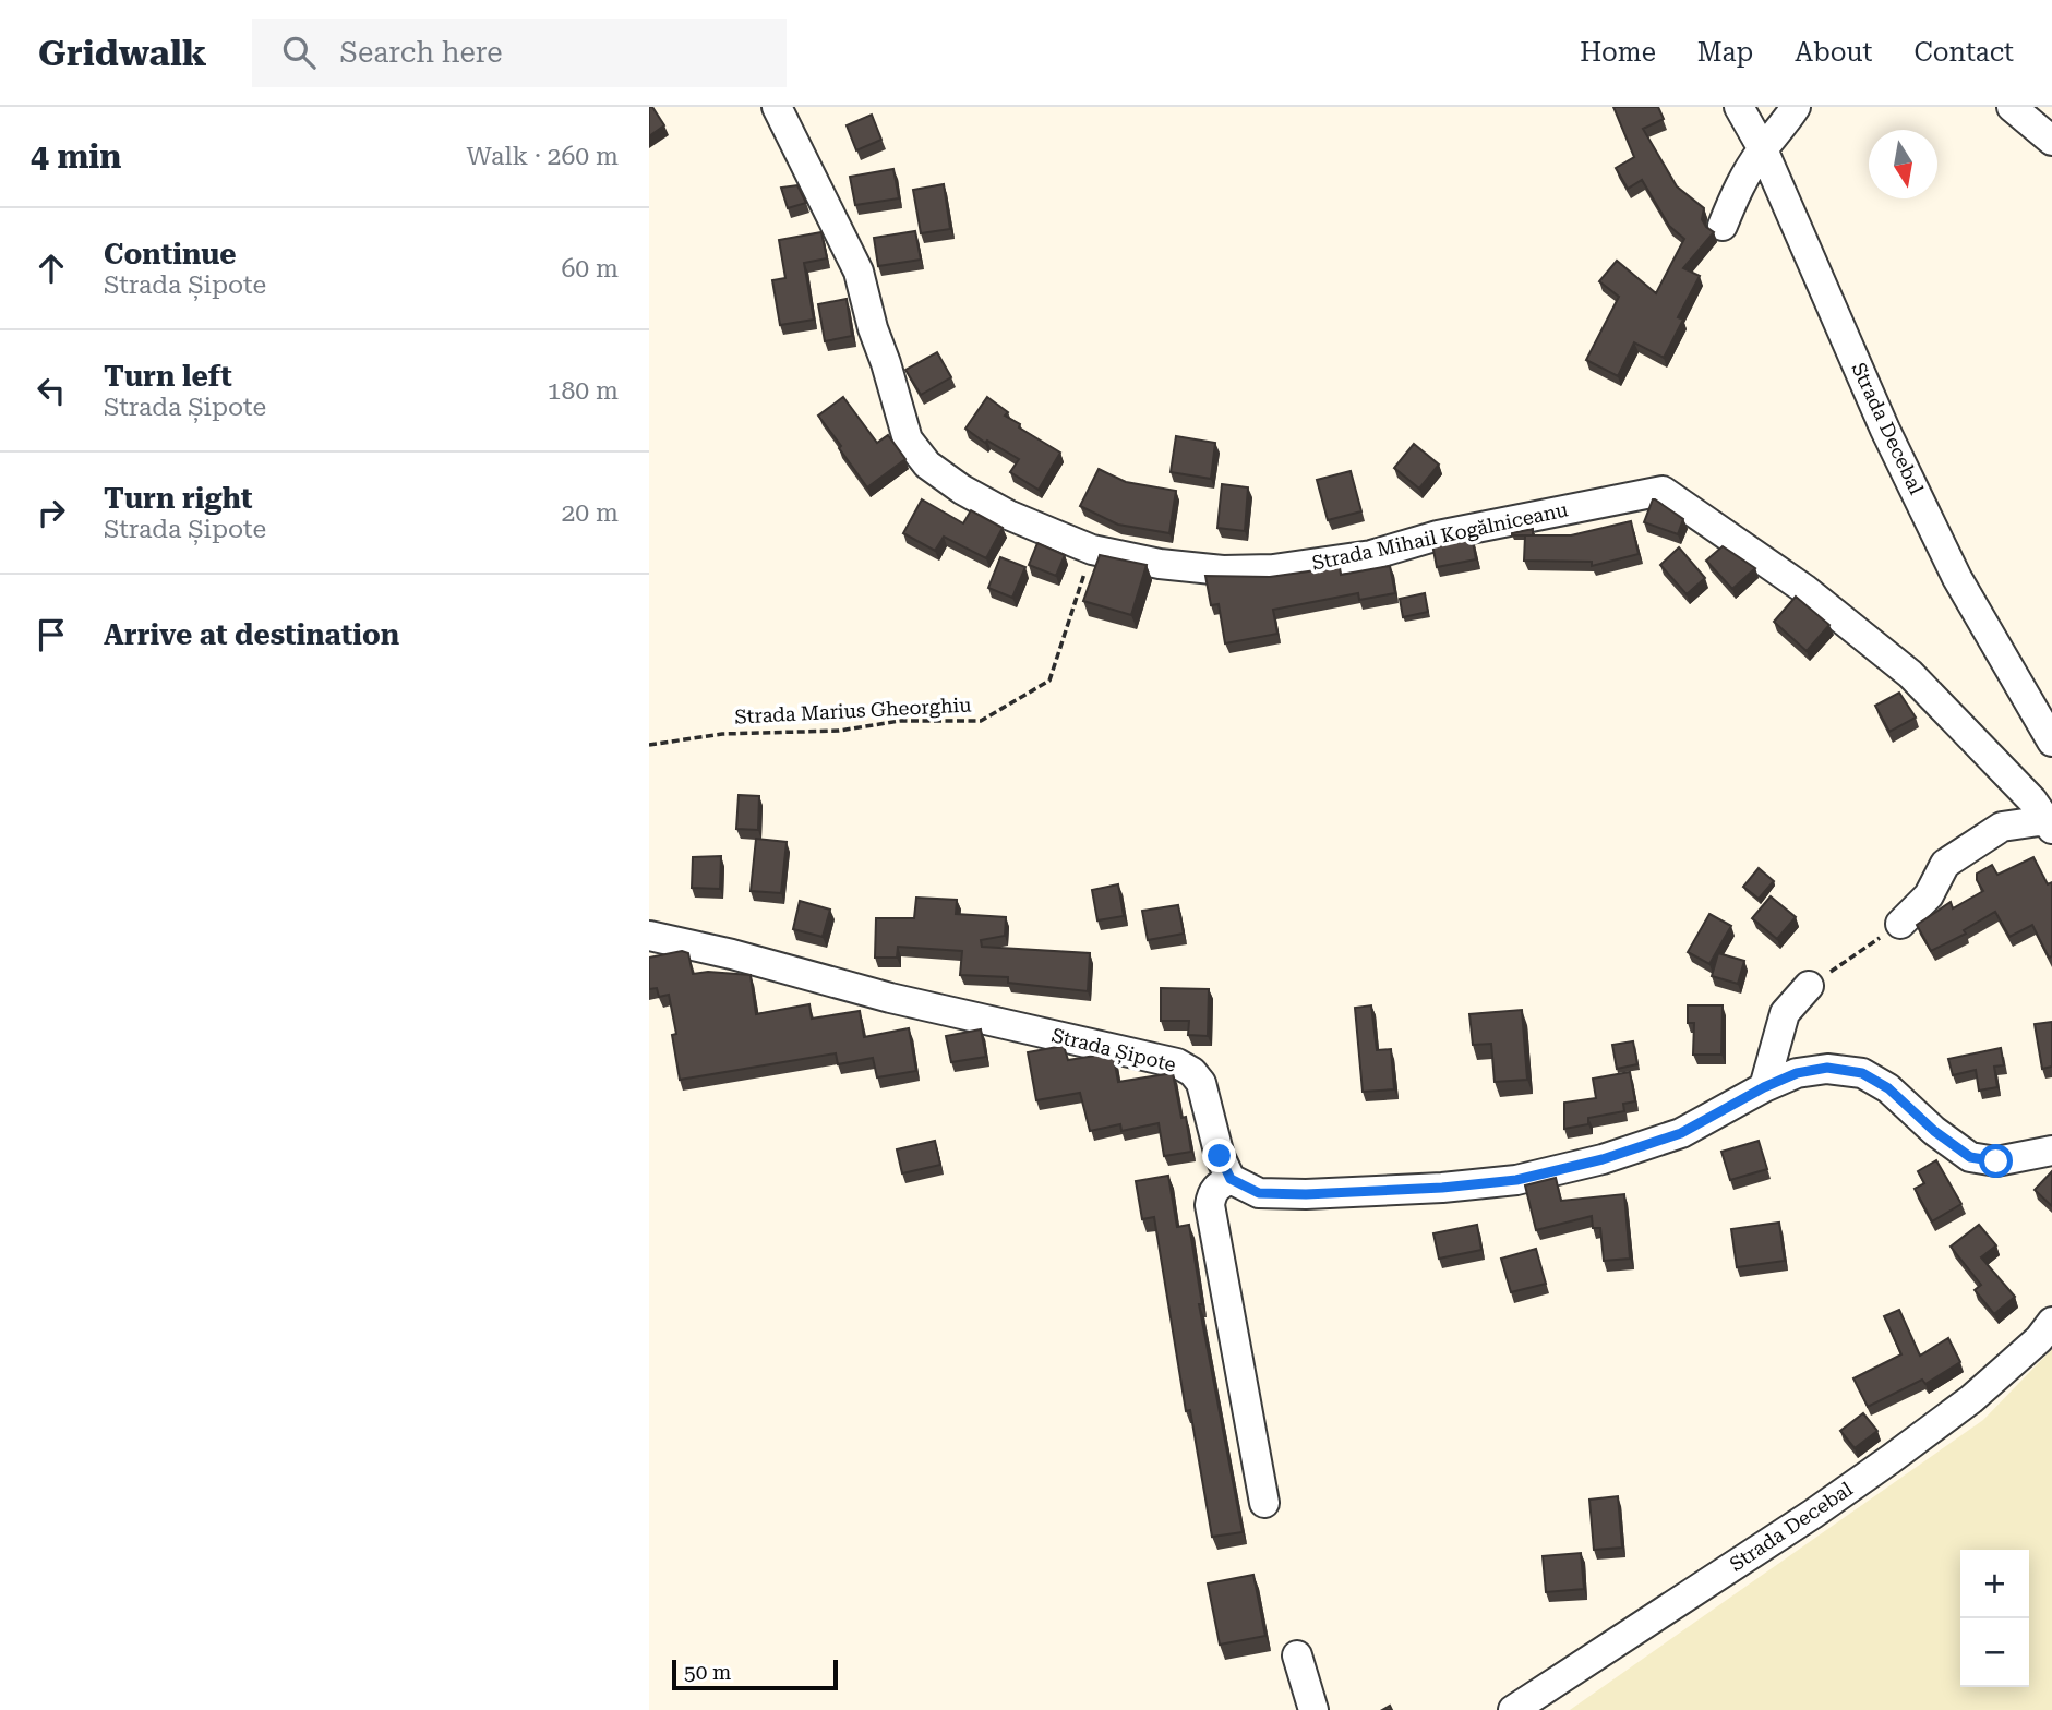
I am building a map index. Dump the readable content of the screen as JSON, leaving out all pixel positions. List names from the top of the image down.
{
  "streets": {
    "street": ["Strada Decebal", "Strada Mihail Kogălniceanu", "Strada Șipote"],
    "path": ["Strada Marius Gheorghiu"]
  },
  "crossings": [
    ["Strada Mihail Kogălniceanu", "Strada Marius Gheorghiu"]
  ],
  "scale_bar": "50 m",
  "north": "bottom",
  "page": {
    "header": "Gridwalk",
    "search": "Search here",
    "nav": [
      "Home",
      "Map",
      "About",
      "Contact"
    ],
    "heading": ["4 min", "Walk · 260 m"],
    "list": [
      ["Continue", "Strada Șipote", "60 m"],
      ["Turn left", "Strada Șipote", "180 m"],
      ["Turn right", "Strada Șipote", "20 m"],
      "Arrive at destination"
    ],
    "map_buttons": ["+", "−"],
    "scale": "50 m"
  }
}
